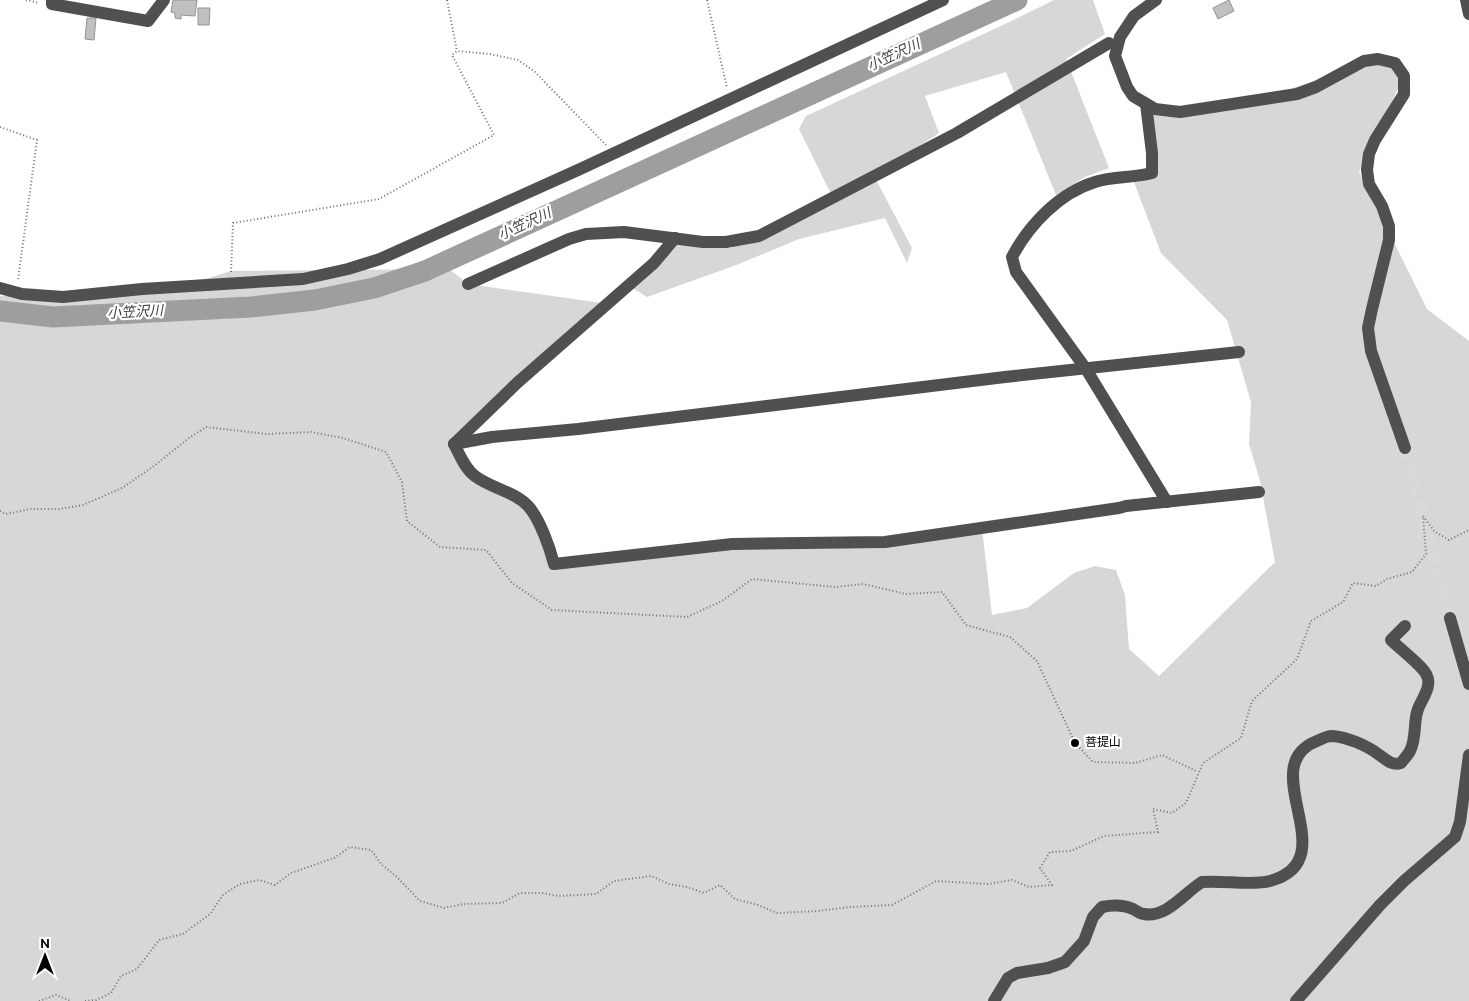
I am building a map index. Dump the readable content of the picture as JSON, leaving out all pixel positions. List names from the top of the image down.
{
  "water": ["小笠沢川"],
  "places": ["菩提山"],
  "north": "top"
}
